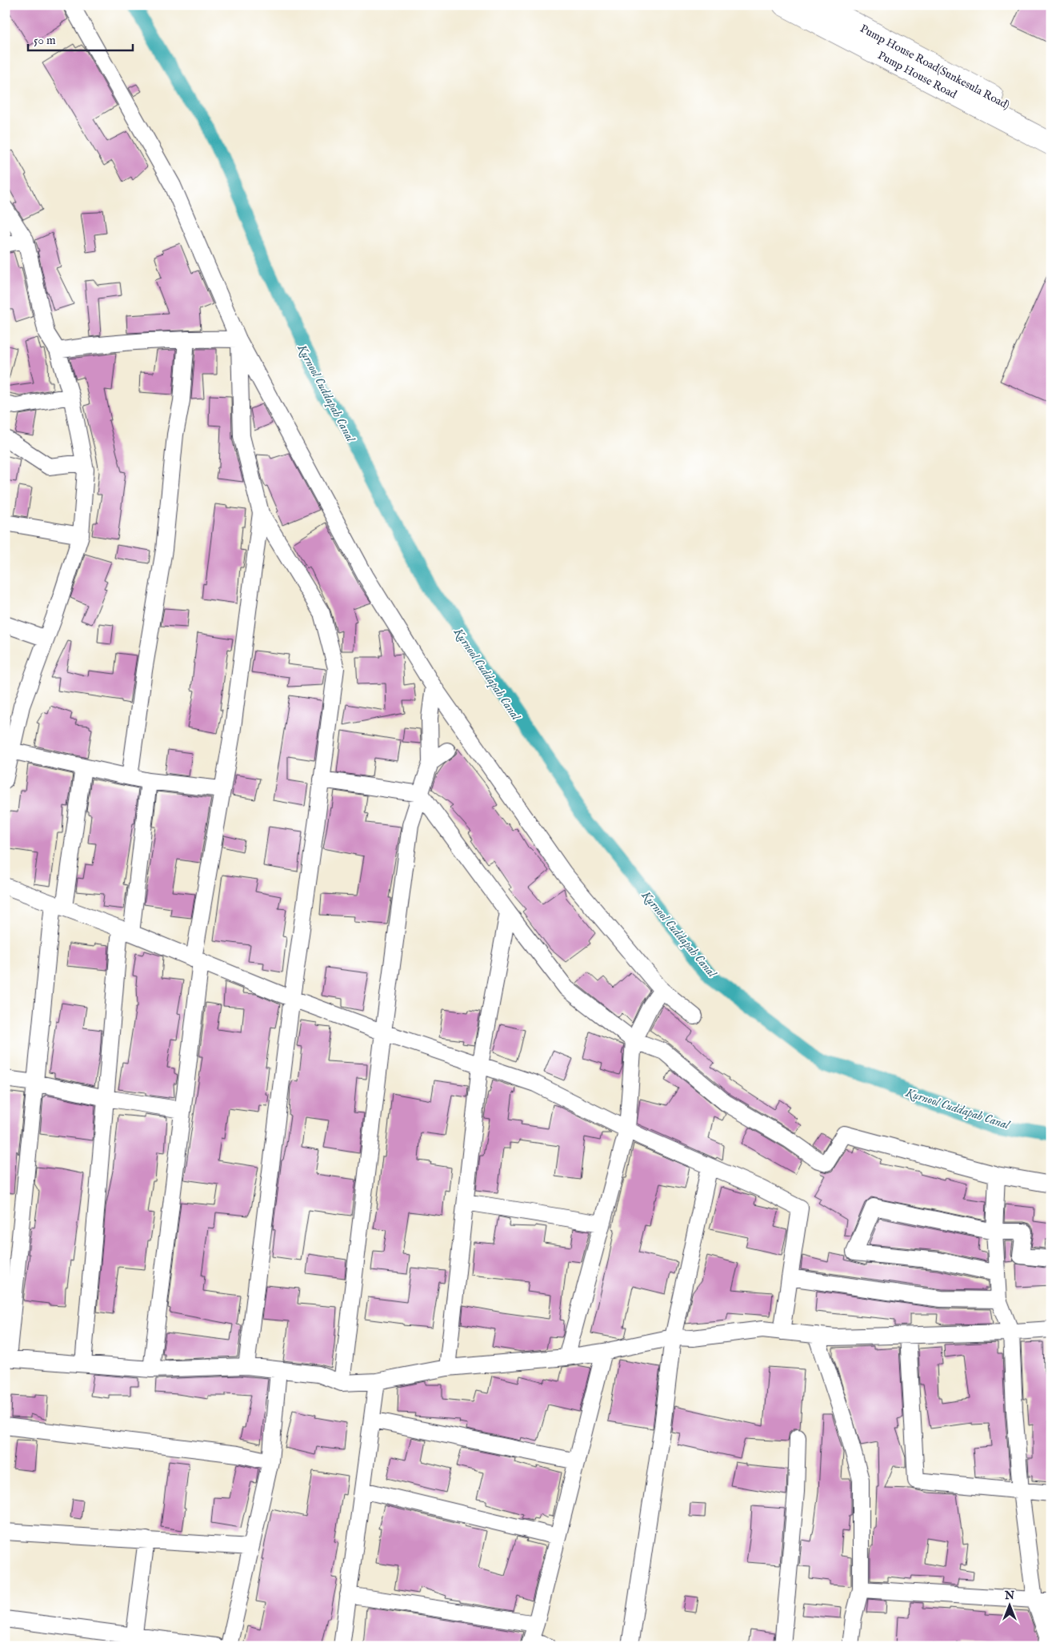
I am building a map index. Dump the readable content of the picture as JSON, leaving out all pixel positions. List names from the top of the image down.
{
  "streets": {
    "main road": ["Pump House Road(Sunkesula Road)", "Pump House Road"]
  },
  "water": ["Kurnool Cuddapah Canal"],
  "scale_bar": "50 m",
  "north": "top"
}
